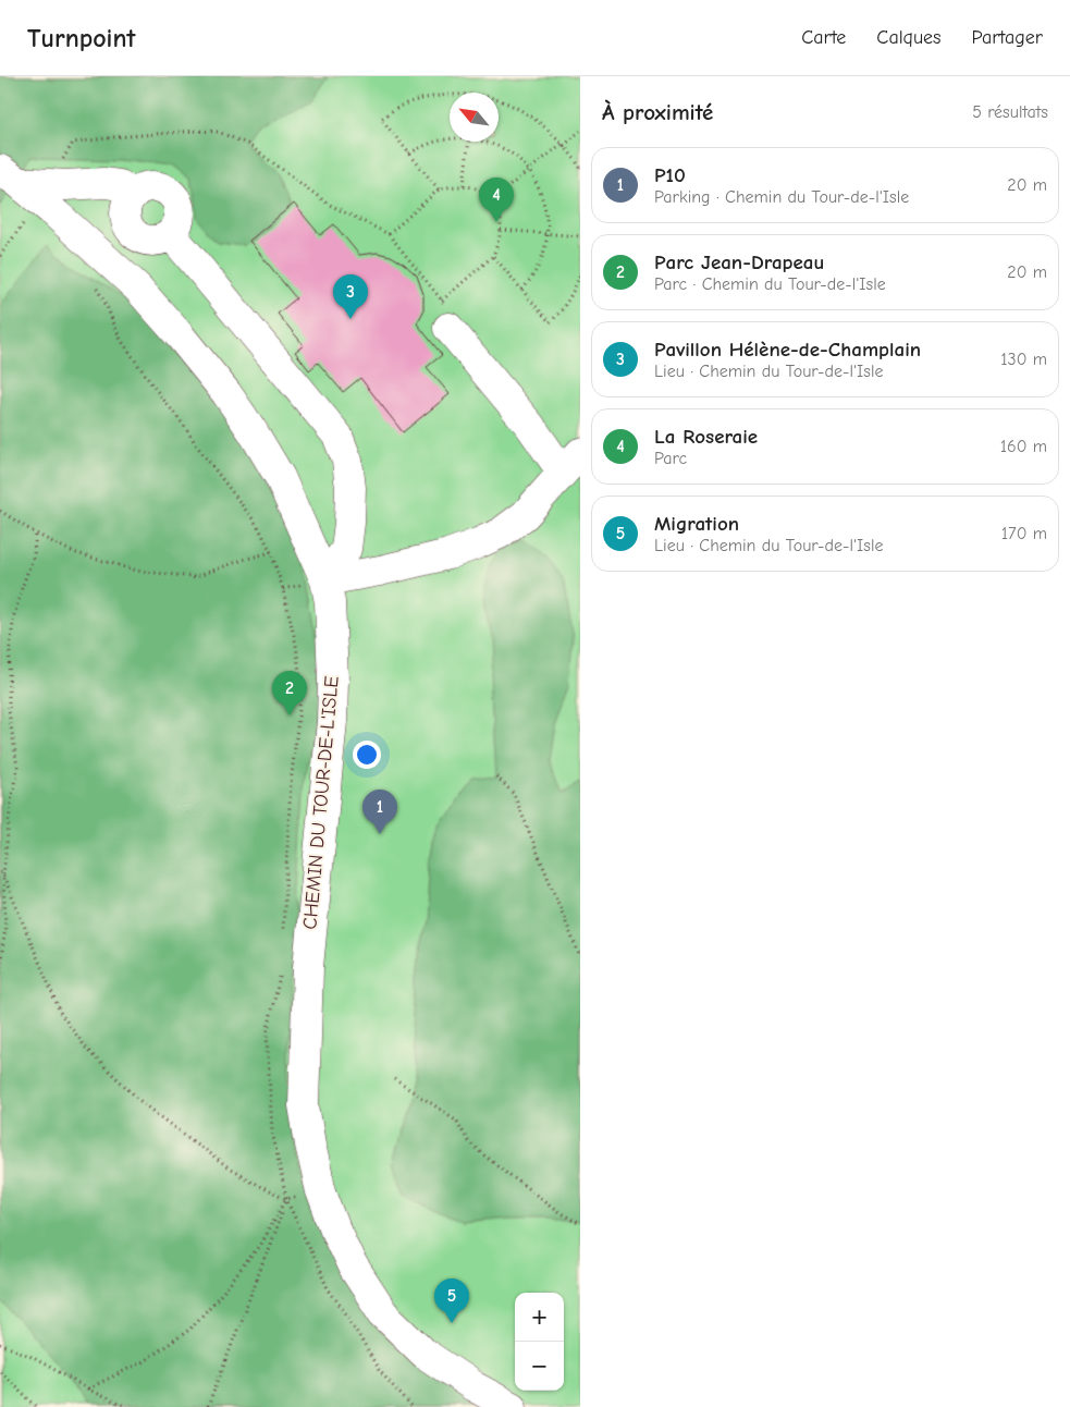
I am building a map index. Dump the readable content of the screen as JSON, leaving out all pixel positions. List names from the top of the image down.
{
  "streets": {
    "street": ["CHEMIN DU TOUR-DE-L'ISLE"]
  },
  "north": "top left",
  "page": {
    "header": "Turnpoint",
    "nav": ["Carte", "Calques", "Partager"],
    "heading": ["À proximité", "5 résultats"],
    "list": [
      {
        "mark": "1",
        "name": "P10",
        "note": "Parking · Chemin du Tour-de-l'Isle",
        "value": "20 m"
      },
      {
        "mark": "2",
        "name": "Parc Jean-Drapeau",
        "note": "Parc · Chemin du Tour-de-l'Isle",
        "value": "20 m"
      },
      {
        "mark": "3",
        "name": "Pavillon Hélène-de-Champlain",
        "note": "Lieu · Chemin du Tour-de-l'Isle",
        "value": "130 m"
      },
      {
        "mark": "4",
        "name": "La Roseraie",
        "note": "Parc",
        "value": "160 m"
      },
      {
        "mark": "5",
        "name": "Migration",
        "note": "Lieu · Chemin du Tour-de-l'Isle",
        "value": "170 m"
      }
    ],
    "pins": [
      "4",
      "3",
      "2",
      "1",
      "5"
    ],
    "map_buttons": ["+", "−"]
  }
}
